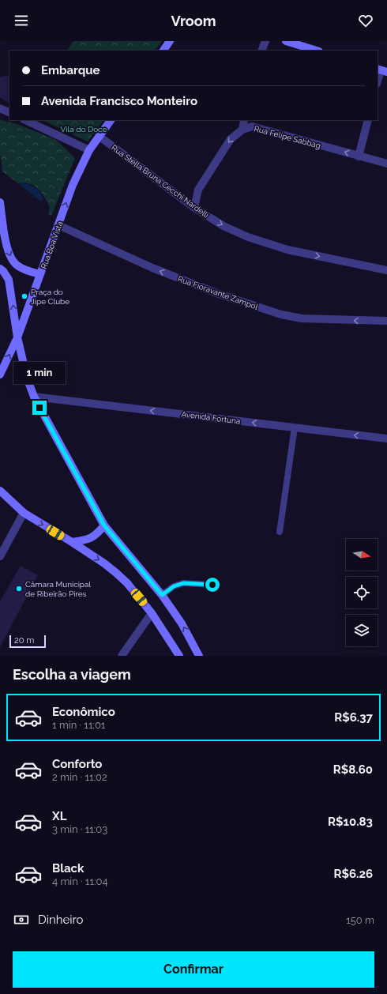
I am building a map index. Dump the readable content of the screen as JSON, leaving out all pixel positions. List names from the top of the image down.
{
  "streets": {
    "main road": ["Rua Boa Vista"],
    "street": [
      "Rua Felipe Sabbag",
      "Rua Stella Bruna Cecchi Nardelli",
      "Rua Fioravante Zampol",
      "Avenida Fortuna"
    ]
  },
  "crossings": [
    ["Rua Felipe Sabbag", "Rua Stella Bruna Cecchi Nardelli"],
    ["Rua Stella Bruna Cecchi Nardelli", "Rua Boa Vista"],
    ["Rua Boa Vista", "Rua Fioravante Zampol"]
  ],
  "one_way": [
    "Rua Felipe Sabbag",
    "Rua Stella Bruna Cecchi Nardelli",
    "Rua Boa Vista",
    "Rua Fioravante Zampol",
    "Avenida Fortuna"
  ],
  "parks": ["Vila do Doce"],
  "places": ["Praça do Jipe Clube", "Câmara Municipal de Ribeirão Pires"],
  "scale_bar": "20 m",
  "north": "right",
  "page": {
    "header": "Vroom",
    "banner": ["Embarque", "Avenida Francisco Monteiro"],
    "bubble": "1 min",
    "scale": "20 m",
    "heading": "Escolha a viagem",
    "list": [
      {
        "name": "Econômico",
        "note": "1 min · 11:01",
        "value": "R$6.37"
      },
      {
        "name": "Conforto",
        "note": "2 min · 11:02",
        "value": "R$8.60"
      },
      {
        "name": "XL",
        "note": "3 min · 11:03",
        "value": "R$10.83"
      },
      {
        "name": "Black",
        "note": "4 min · 11:04",
        "value": "R$6.26"
      }
    ],
    "pay": ["Dinheiro", "150 m"],
    "buttons": "Confirmar"
  }
}
